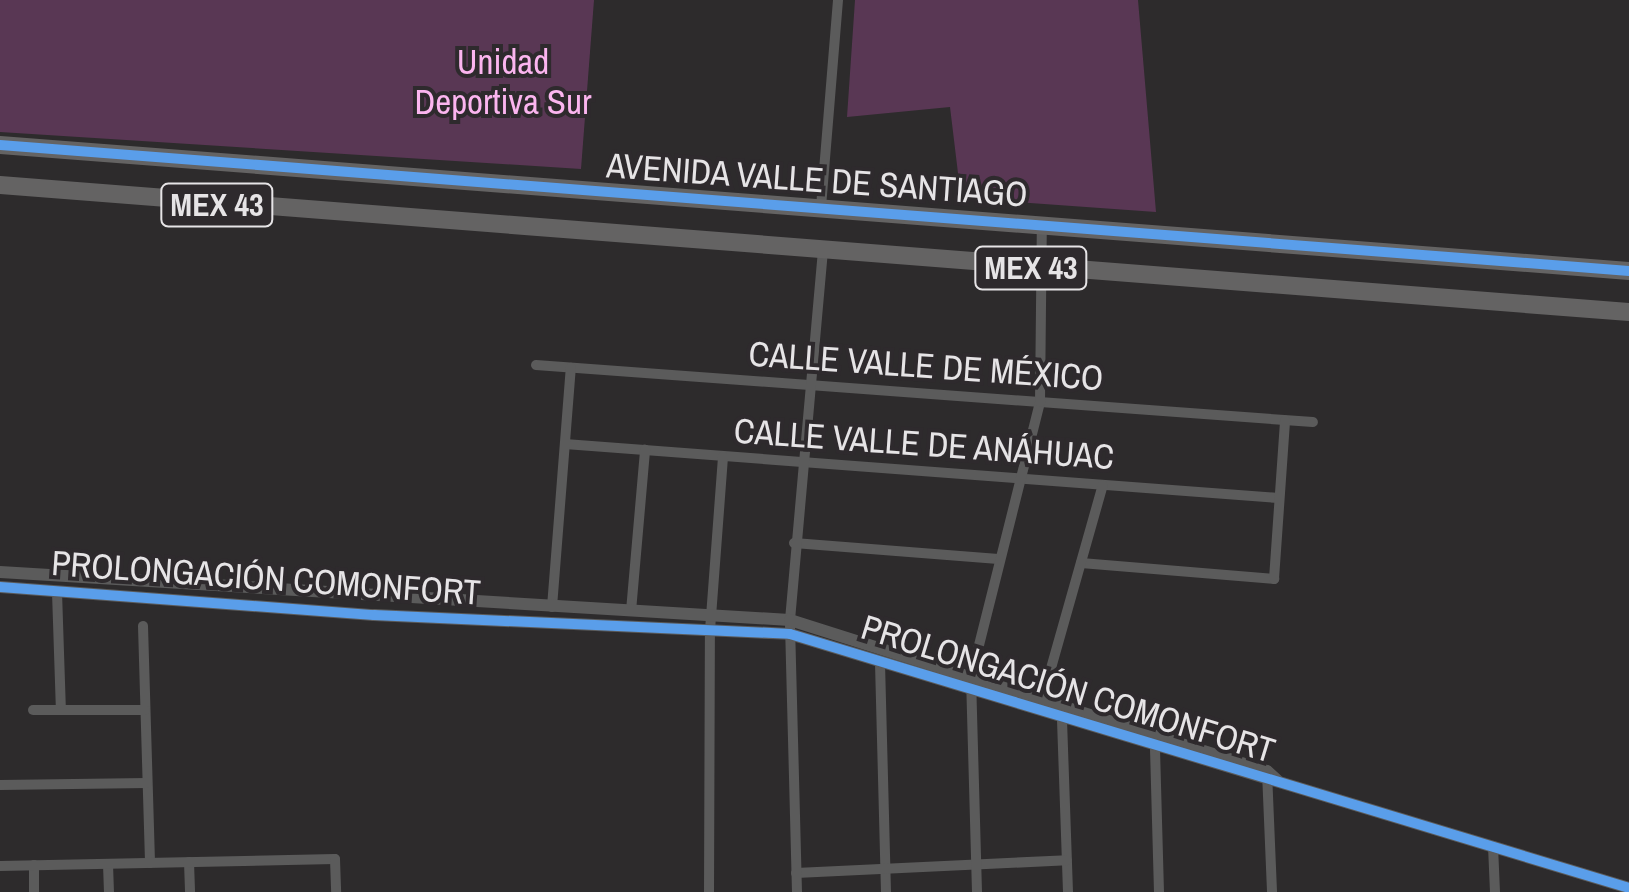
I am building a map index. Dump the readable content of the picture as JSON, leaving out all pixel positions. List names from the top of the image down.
{
  "streets": {
    "main road": ["AVENIDA VALLE DE SANTIAGO", "MEX 43"],
    "street": ["CALLE VALLE DE MÉXICO", "CALLE VALLE DE ANÁHUAC", "PROLONGACIÓN COMONFORT"]
  },
  "parks": ["Unidad Deportiva Sur"]
}
